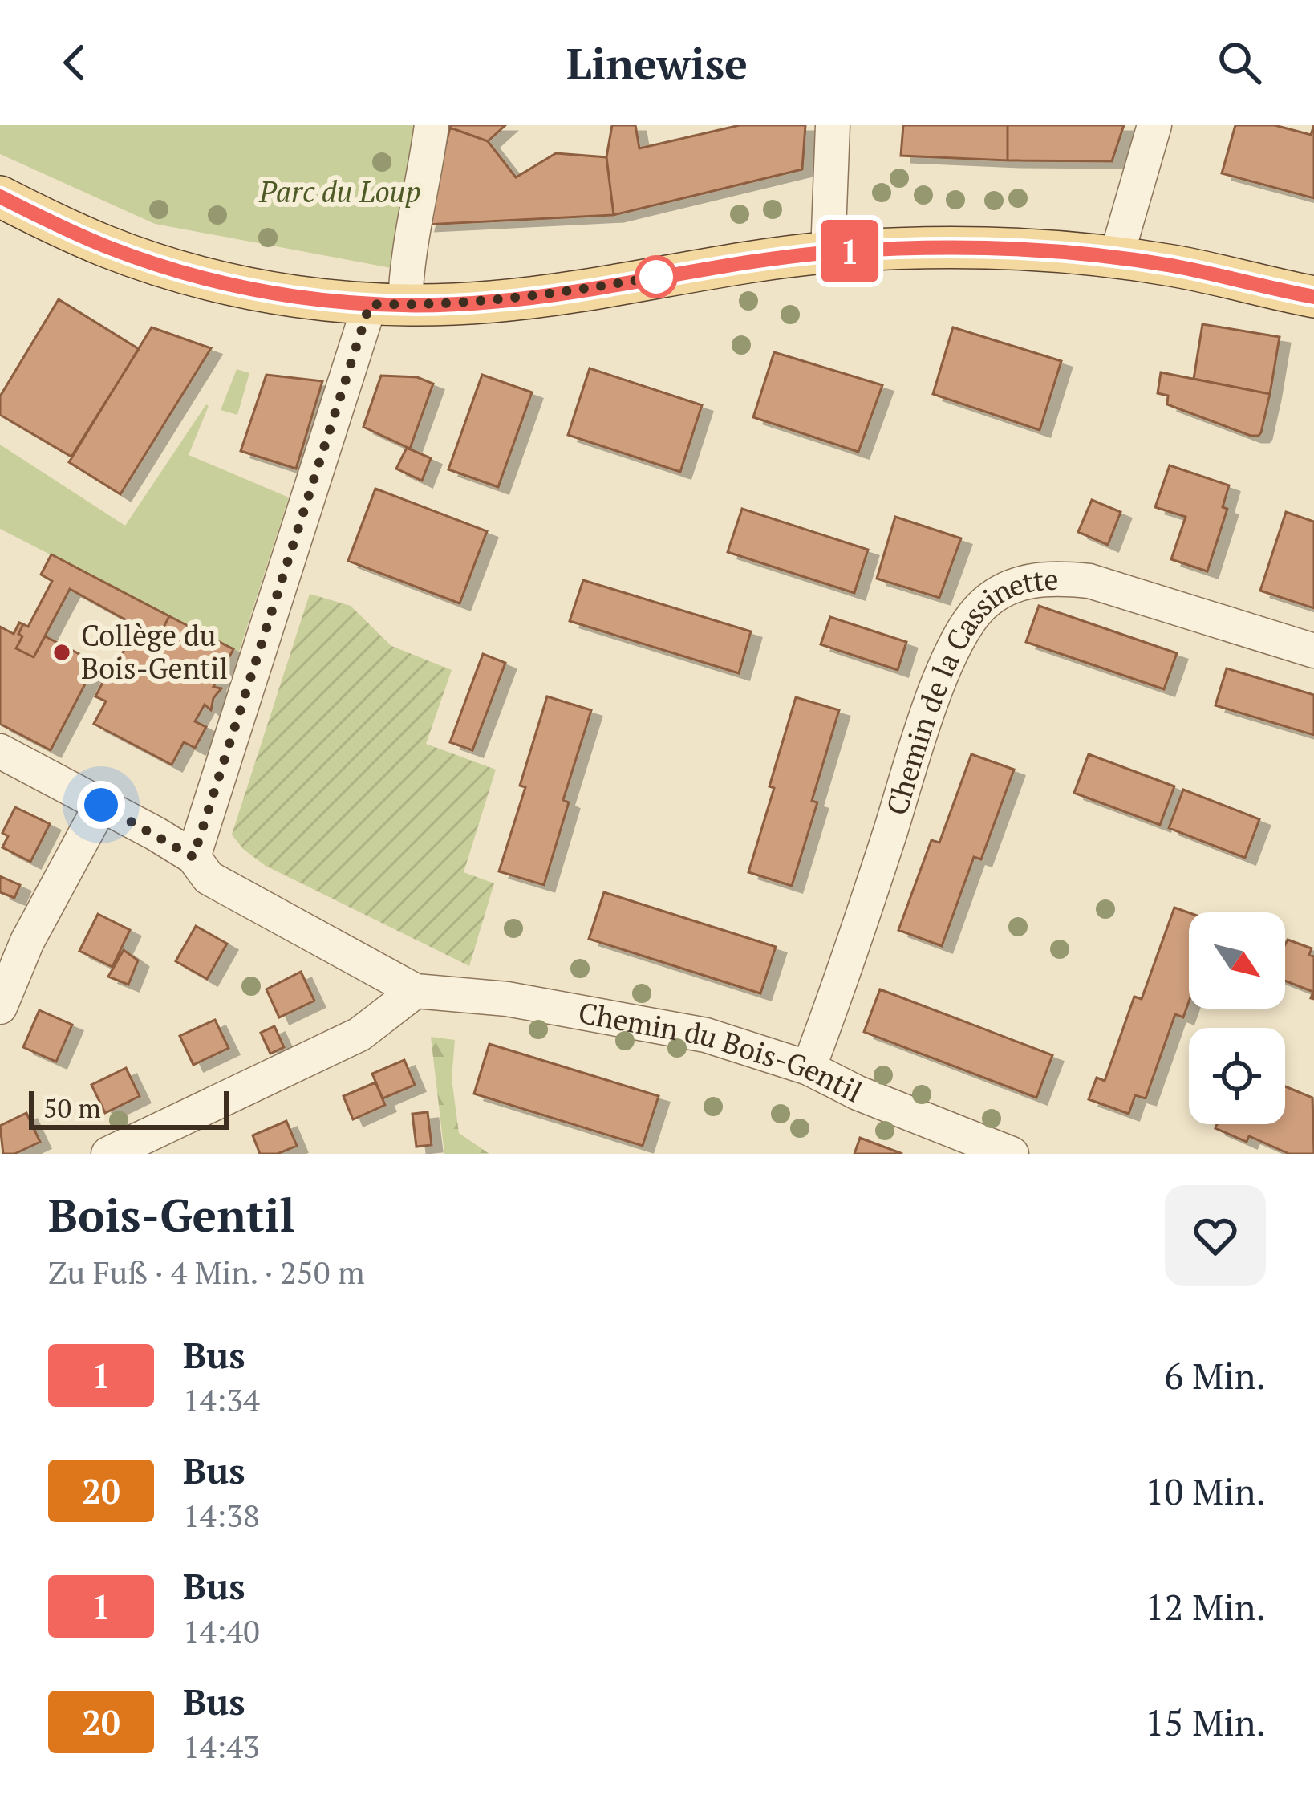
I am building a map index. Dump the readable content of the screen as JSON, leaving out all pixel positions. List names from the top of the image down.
{
  "streets": {
    "street": ["Chemin de la Cassinette", "Chemin du Bois-Gentil"]
  },
  "crossings": [
    ["Chemin de la Cassinette", "Chemin du Bois-Gentil"]
  ],
  "parks": ["Parc du Loup"],
  "places": ["Collège du Bois-Gentil"],
  "lines": ["bus line 1"],
  "scale_bar": "50 m",
  "north": "bottom right",
  "page": {
    "header": "Linewise",
    "on_map": "1",
    "scale": "50 m",
    "heading": ["Bois-Gentil", "Zu Fuß · 4 Min. · 250 m"],
    "list": [
      {
        "mark": "1",
        "name": "Bus",
        "note": "14:34",
        "value": "6 Min."
      },
      {
        "mark": "20",
        "name": "Bus",
        "note": "14:38",
        "value": "10 Min."
      },
      {
        "mark": "1",
        "name": "Bus",
        "note": "14:40",
        "value": "12 Min."
      },
      {
        "mark": "20",
        "name": "Bus",
        "note": "14:43",
        "value": "15 Min."
      }
    ]
  }
}
